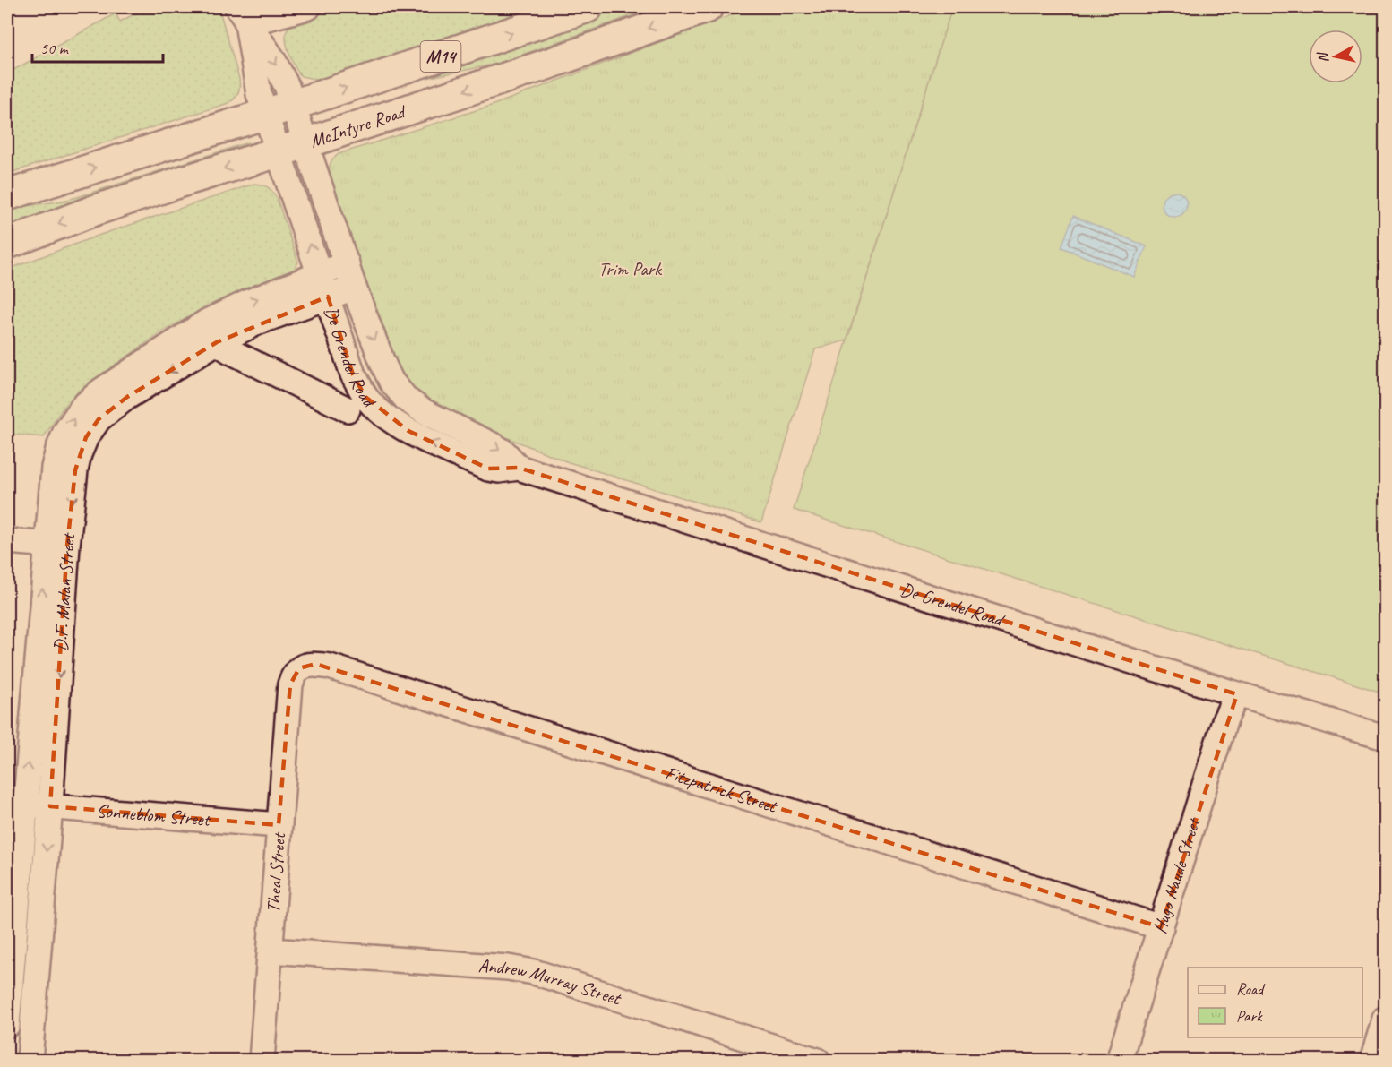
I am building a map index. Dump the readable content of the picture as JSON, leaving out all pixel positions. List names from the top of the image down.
{
  "streets": {
    "main road": ["M14", "McIntyre Road"],
    "street": [
      "De Grendel Road",
      "D.F. Malan Street",
      "Fitzpatrick Street",
      "Sonneblom Street",
      "Theal Street",
      "Hugo Naude Street",
      "Andrew Murray Street"
    ]
  },
  "crossings": [
    ["M14", "De Grendel Road"],
    ["McIntyre Road", "De Grendel Road"],
    ["De Grendel Road", "D.F. Malan Street"],
    ["De Grendel Road", "Hugo Naude Street"],
    ["D.F. Malan Street", "Sonneblom Street"],
    ["Fitzpatrick Street", "Theal Street"],
    ["Fitzpatrick Street", "Hugo Naude Street"],
    ["Sonneblom Street", "Theal Street"],
    ["Theal Street", "Andrew Murray Street"]
  ],
  "parks": ["Trim Park"],
  "legend": ["Road", "Park"],
  "scale_bar": "50 m",
  "north": "left"
}
